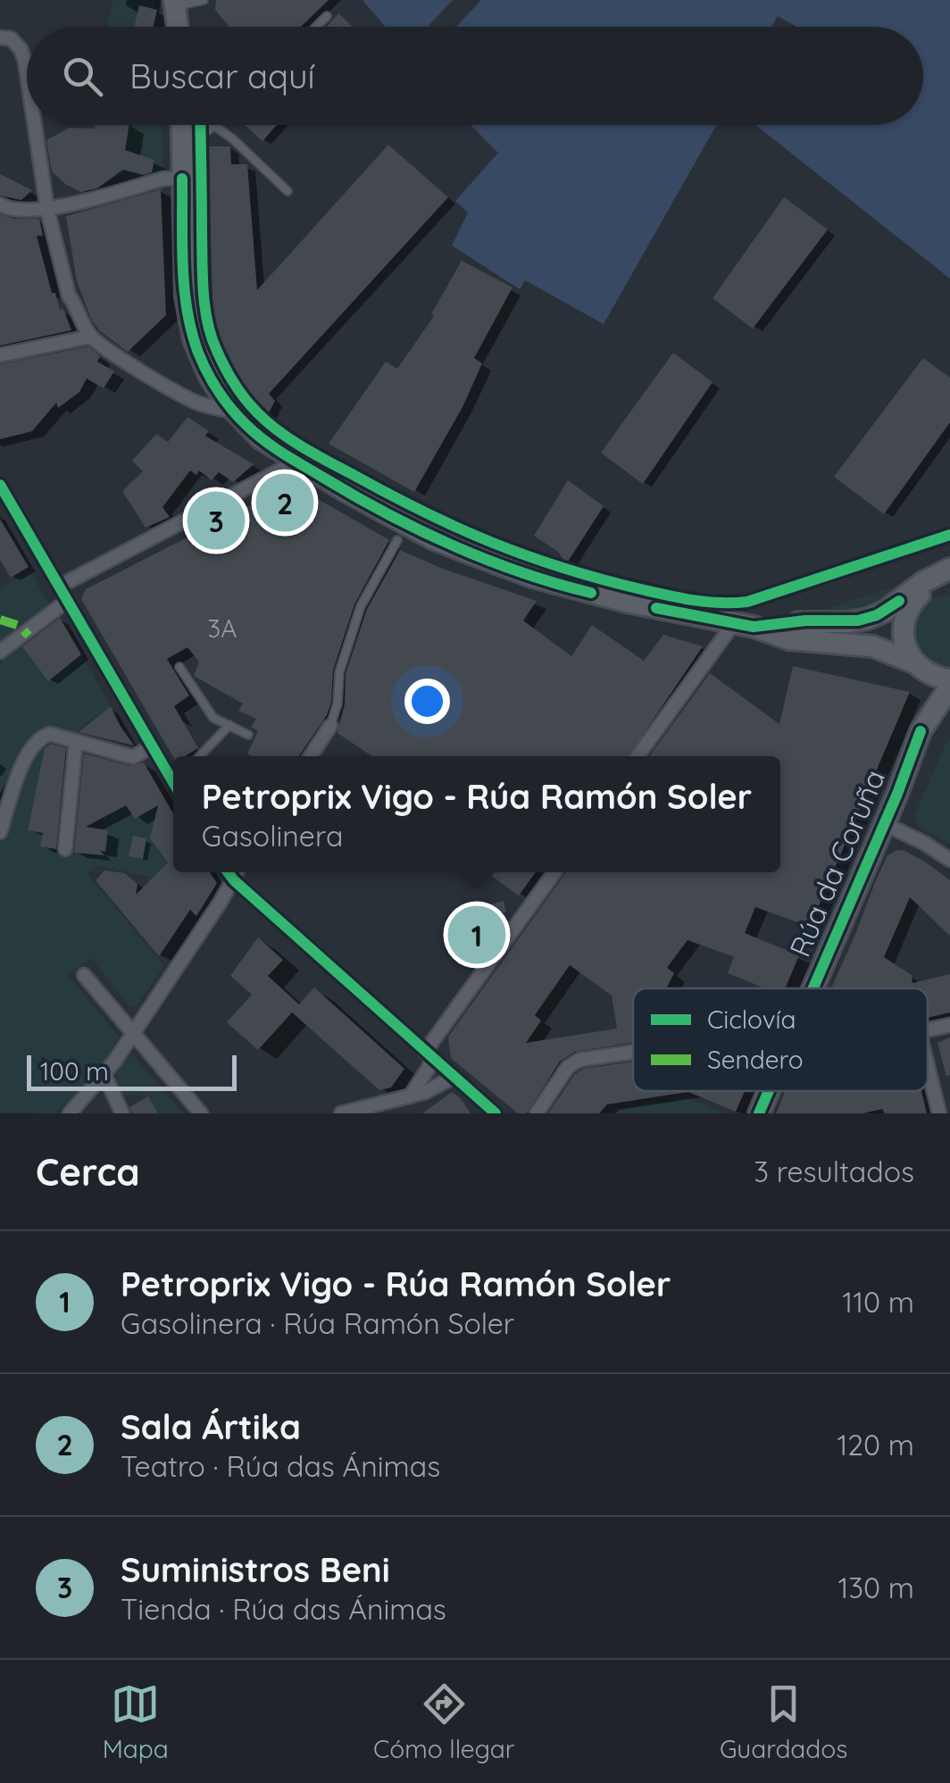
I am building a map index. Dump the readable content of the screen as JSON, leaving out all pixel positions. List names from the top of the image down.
{
  "streets": {
    "main road": ["Rúa da Coruña"]
  },
  "house_numbers": ["3A"],
  "legend": ["Ciclovía", "Sendero"],
  "scale_bar": "100 m",
  "page": {
    "search": "Buscar aquí",
    "pins": ["2", "3", "1"],
    "popup": ["Petroprix Vigo - Rúa Ramón Soler", "Gasolinera"],
    "scale": "100 m",
    "heading": ["Cerca", "3 resultados"],
    "list": [
      {
        "mark": "1",
        "name": "Petroprix Vigo - Rúa Ramón Soler",
        "note": "Gasolinera · Rúa Ramón Soler",
        "value": "110 m"
      },
      {
        "mark": "2",
        "name": "Sala Ártika",
        "note": "Teatro · Rúa das Ánimas",
        "value": "120 m"
      },
      {
        "mark": "3",
        "name": "Suministros Beni",
        "note": "Tienda · Rúa das Ánimas",
        "value": "130 m"
      }
    ],
    "nav": ["Mapa", "Cómo llegar", "Guardados"]
  }
}
